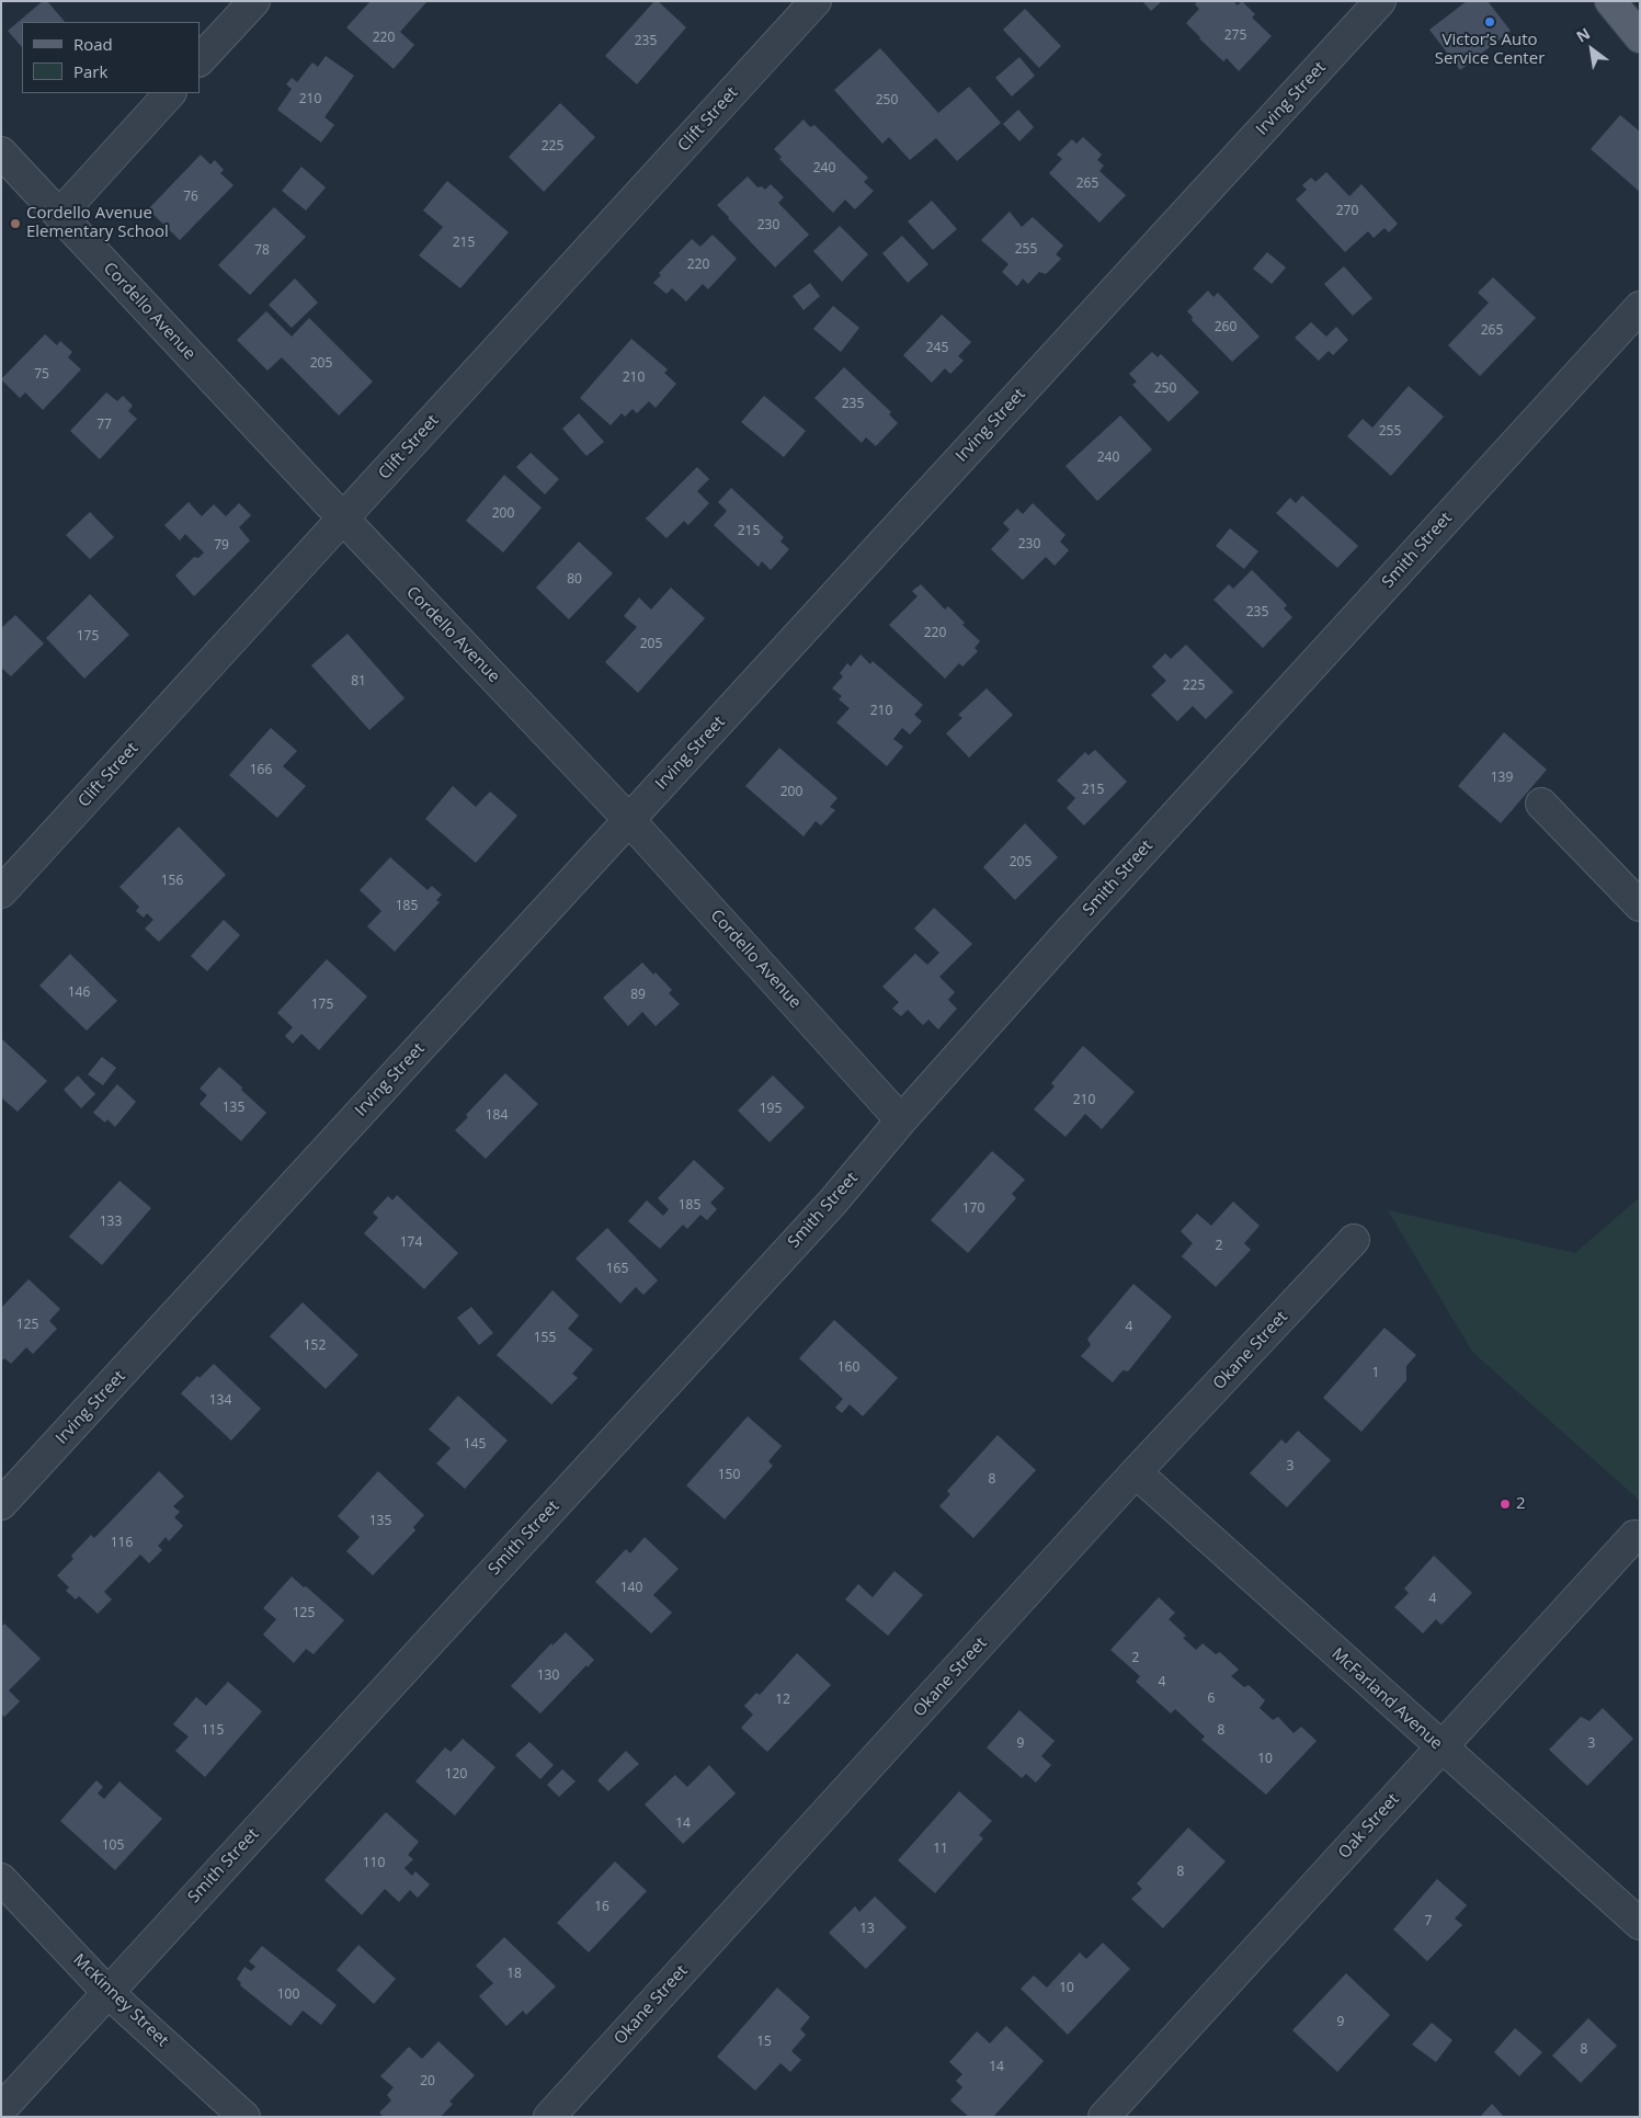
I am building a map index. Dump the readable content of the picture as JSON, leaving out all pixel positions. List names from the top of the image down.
{
  "streets": {
    "street": [
      "Irving Street",
      "Clift Street",
      "Cordello Avenue",
      "Smith Street",
      "Okane Street",
      "McFarland Avenue",
      "Oak Street",
      "McKinney Street"
    ]
  },
  "crossings": [
    ["Irving Street", "Cordello Avenue"],
    ["Clift Street", "Cordello Avenue"],
    ["Cordello Avenue", "Smith Street"],
    ["Smith Street", "McKinney Street"],
    ["Okane Street", "McFarland Avenue"],
    ["McFarland Avenue", "Oak Street"]
  ],
  "places": ["Victor’s Auto Service Center", "Cordello Avenue Elementary School", "2"],
  "house_numbers": [
    "275",
    "220",
    "235",
    "210",
    "250",
    "225",
    "240",
    "265",
    "76",
    "270",
    "230",
    "215",
    "255",
    "78",
    "220",
    "260",
    "265",
    "245",
    "205",
    "75",
    "210",
    "250",
    "235",
    "77",
    "255",
    "240",
    "200",
    "215",
    "230",
    "79",
    "80",
    "235",
    "220",
    "175",
    "205",
    "81",
    "225",
    "210",
    "166",
    "139",
    "215",
    "200",
    "205",
    "156",
    "185",
    "146",
    "89",
    "175",
    "210",
    "135",
    "195",
    "184",
    "185",
    "170",
    "133",
    "174",
    "2",
    "165",
    "125",
    "4",
    "155",
    "152",
    "160",
    "1",
    "134",
    "145",
    "3",
    "150",
    "8",
    "135",
    "116",
    "140",
    "4",
    "125",
    "2",
    "130",
    "4",
    "6",
    "12",
    "115",
    "8",
    "9",
    "3",
    "10",
    "120",
    "14",
    "105",
    "11",
    "110",
    "8",
    "16",
    "7",
    "13",
    "18",
    "10",
    "100",
    "9",
    "15",
    "8",
    "14",
    "20"
  ],
  "legend": ["Road", "Park"],
  "north": "top left"
}
